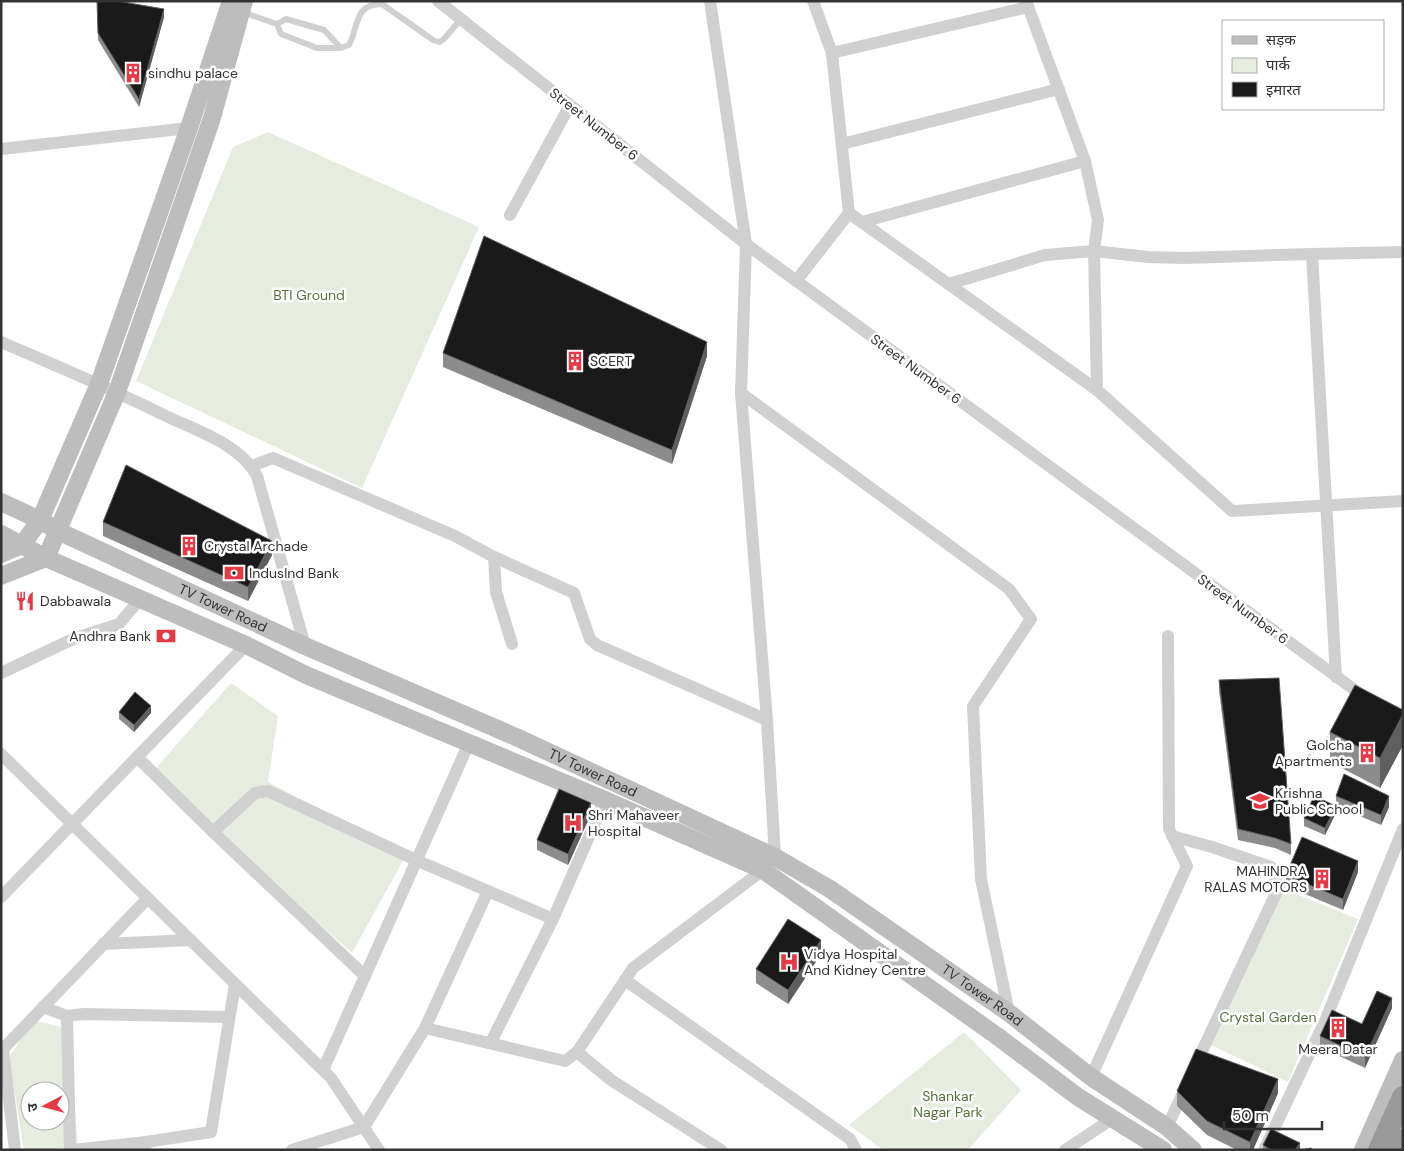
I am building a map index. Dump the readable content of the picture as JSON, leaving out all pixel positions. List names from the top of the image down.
{
  "streets": {
    "main road": ["TV Tower Road"],
    "street": ["Street Number 6"]
  },
  "parks": ["BTI Ground", "Crystal Garden", "Shankar Nagar Park"],
  "places": {
    "building": [
      "sindhu palace",
      "SCERT",
      "Crystal Archade",
      "Golcha Apartments",
      "MAHINDRA RALAS MOTORS",
      "Meera Datar"
    ],
    "bank": ["Induslnd Bank", "Andhra Bank"],
    "restaurant": ["Dabbawala"],
    "school or university": ["Krishna Public School"],
    "hospital": ["Shri Mahaveer Hospital", "Vidya Hospital And Kidney Centre"]
  },
  "legend": ["सड़क", "पार्क", "इमारत"],
  "scale_bar": "50 m",
  "north": "left"
}
